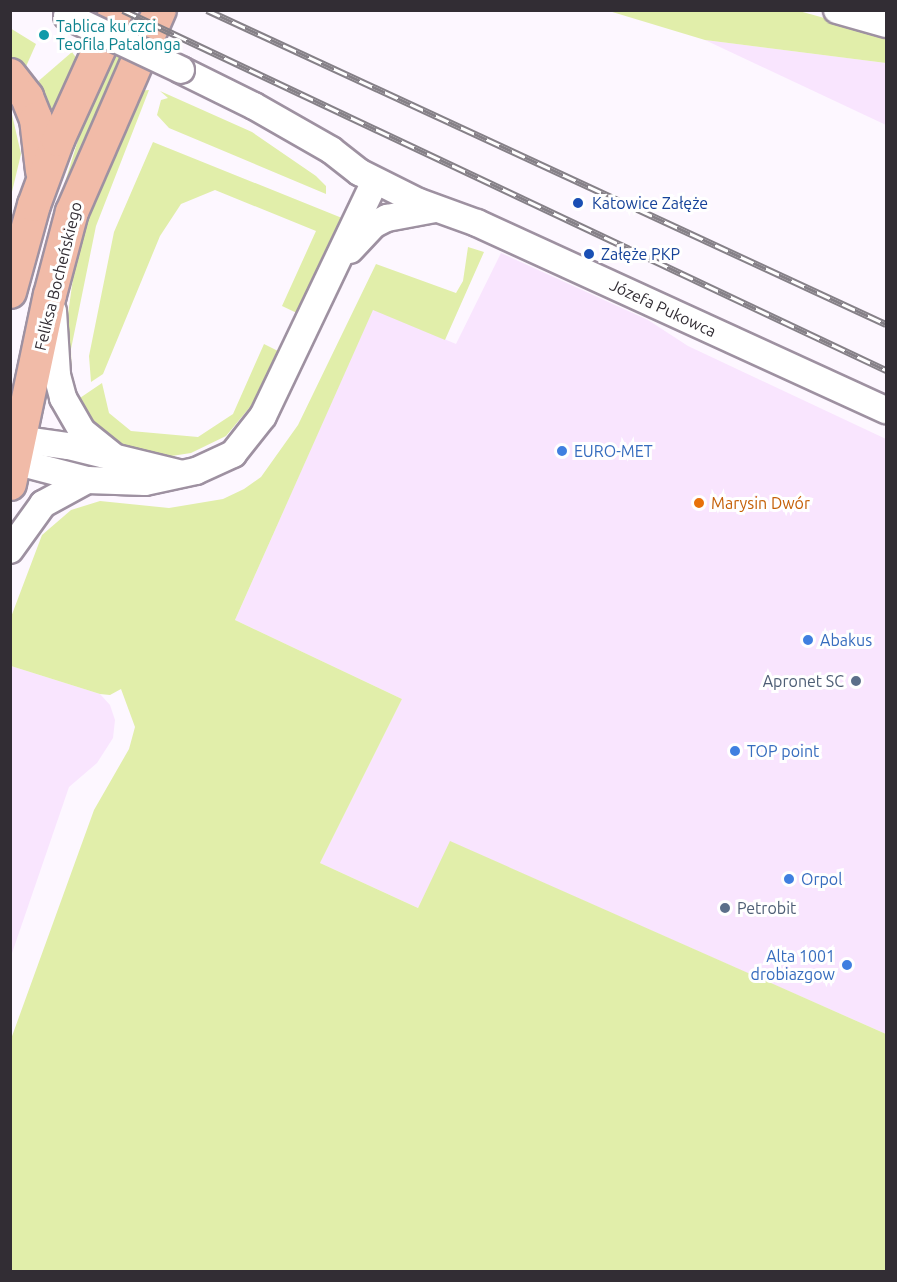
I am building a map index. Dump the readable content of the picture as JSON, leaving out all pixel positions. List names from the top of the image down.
{
  "streets": {
    "main road": ["Feliksa Bocheńskiego"],
    "street": ["Józefa Pukowca"]
  },
  "places": [
    "Tablica ku czci Teofila Patalonga",
    "Katowice Załęże",
    "Załęże PKP",
    "EURO-MET",
    "Marysin Dwór",
    "Abakus",
    "Apronet SC",
    "TOP point",
    "Orpol",
    "Petrobit",
    "Alta 1001 drobiazgow"
  ]
}
